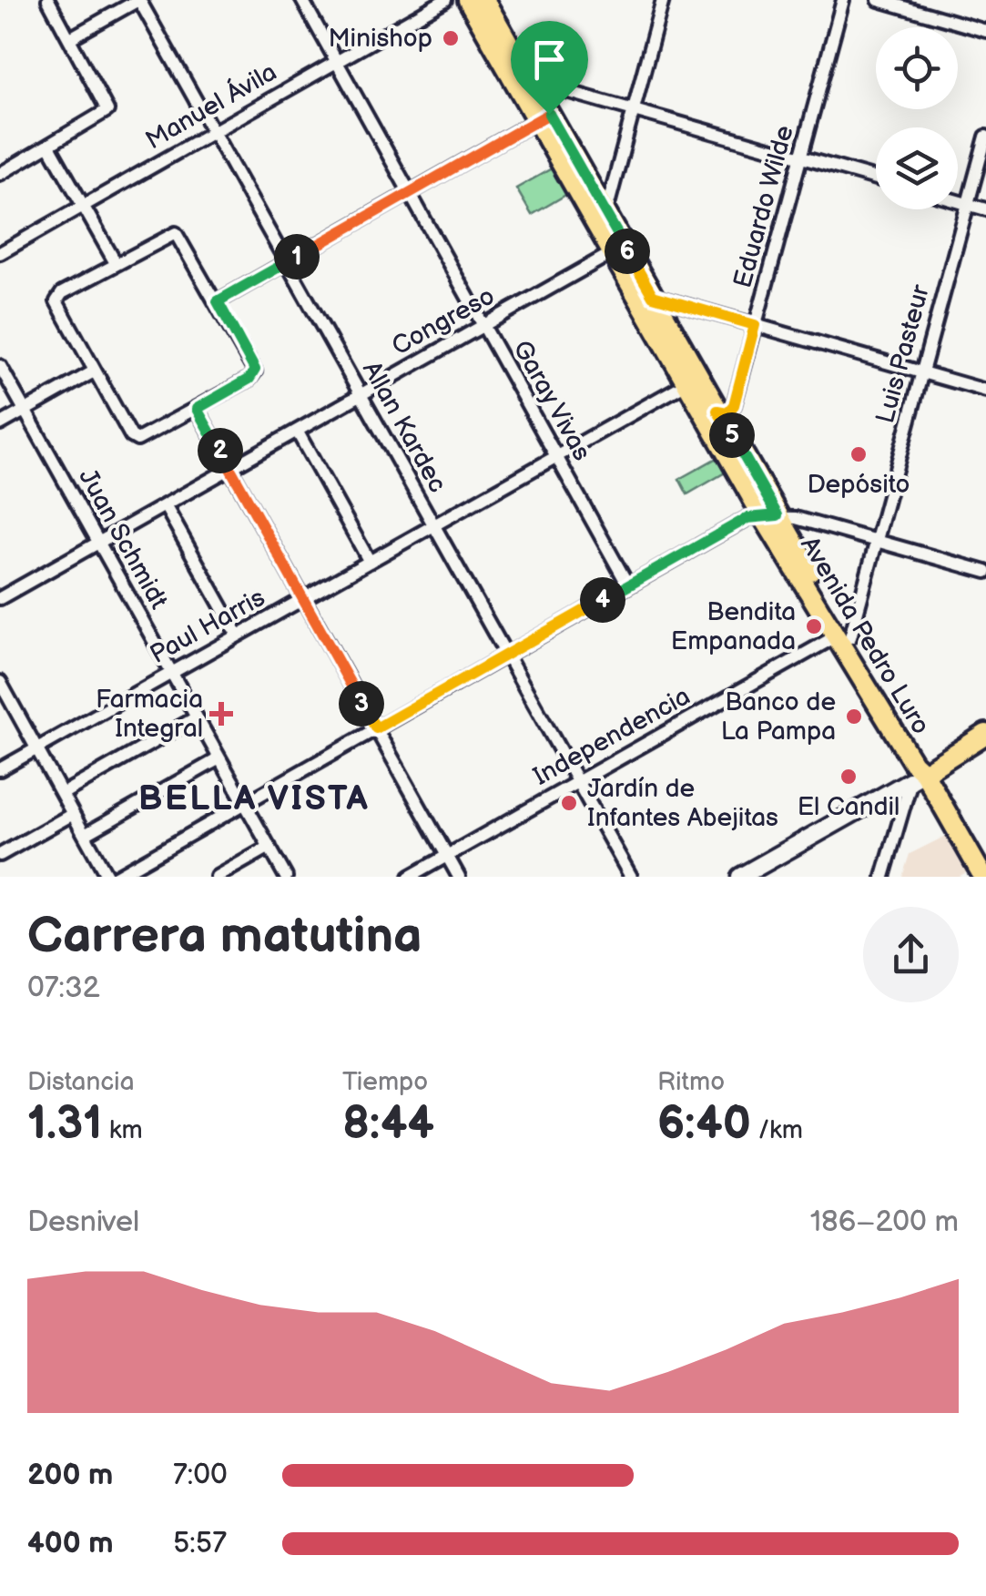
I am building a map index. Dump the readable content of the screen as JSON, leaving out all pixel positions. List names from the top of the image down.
{
  "streets": {
    "main road": ["Avenida Pedro Luro"],
    "street": [
      "Manuel Ávila",
      "Eduardo Wilde",
      "Congreso",
      "Luis Pasteur",
      "Garay Vivas",
      "Allan Kardec",
      "Juan Schmidt",
      "Paul Harris",
      "Independencia"
    ]
  },
  "crossings": [
    ["Manuel Ávila", "Garay Vivas"],
    ["Manuel Ávila", "Allan Kardec"],
    ["Eduardo Wilde", "Avenida Pedro Luro"],
    ["Congreso", "Garay Vivas"],
    ["Congreso", "Allan Kardec"],
    ["Congreso", "Juan Schmidt"],
    ["Congreso", "Avenida Pedro Luro"],
    ["Luis Pasteur", "Avenida Pedro Luro"],
    ["Luis Pasteur", "Independencia"],
    ["Garay Vivas", "Paul Harris"],
    ["Allan Kardec", "Paul Harris"],
    ["Allan Kardec", "Independencia"],
    ["Juan Schmidt", "Paul Harris"],
    ["Paul Harris", "Avenida Pedro Luro"],
    ["Avenida Pedro Luro", "Independencia"]
  ],
  "districts": ["BELLA VISTA"],
  "places": {
    "other": [
      "Minishop",
      "Depósito",
      "Bendita Empanada",
      "Banco de La Pampa",
      "El Candil",
      "Jardín de Infantes Abejitas"
    ],
    "health": ["Farmacia Integral"]
  },
  "page": {
    "pins": [
      "6",
      "1",
      "5",
      "2",
      "4",
      "3"
    ],
    "heading": ["Carrera matutina", "07:32"],
    "stats": [
      ["Distancia", "1.31 km"],
      ["Tiempo", "8:44"],
      ["Ritmo", "6:40 /km"]
    ],
    "chart": ["Desnivel", "186–200 m"],
    "list": [
      {
        "name": "200 m",
        "note": "7:00"
      },
      {
        "name": "400 m",
        "note": "5:57"
      }
    ]
  }
}
